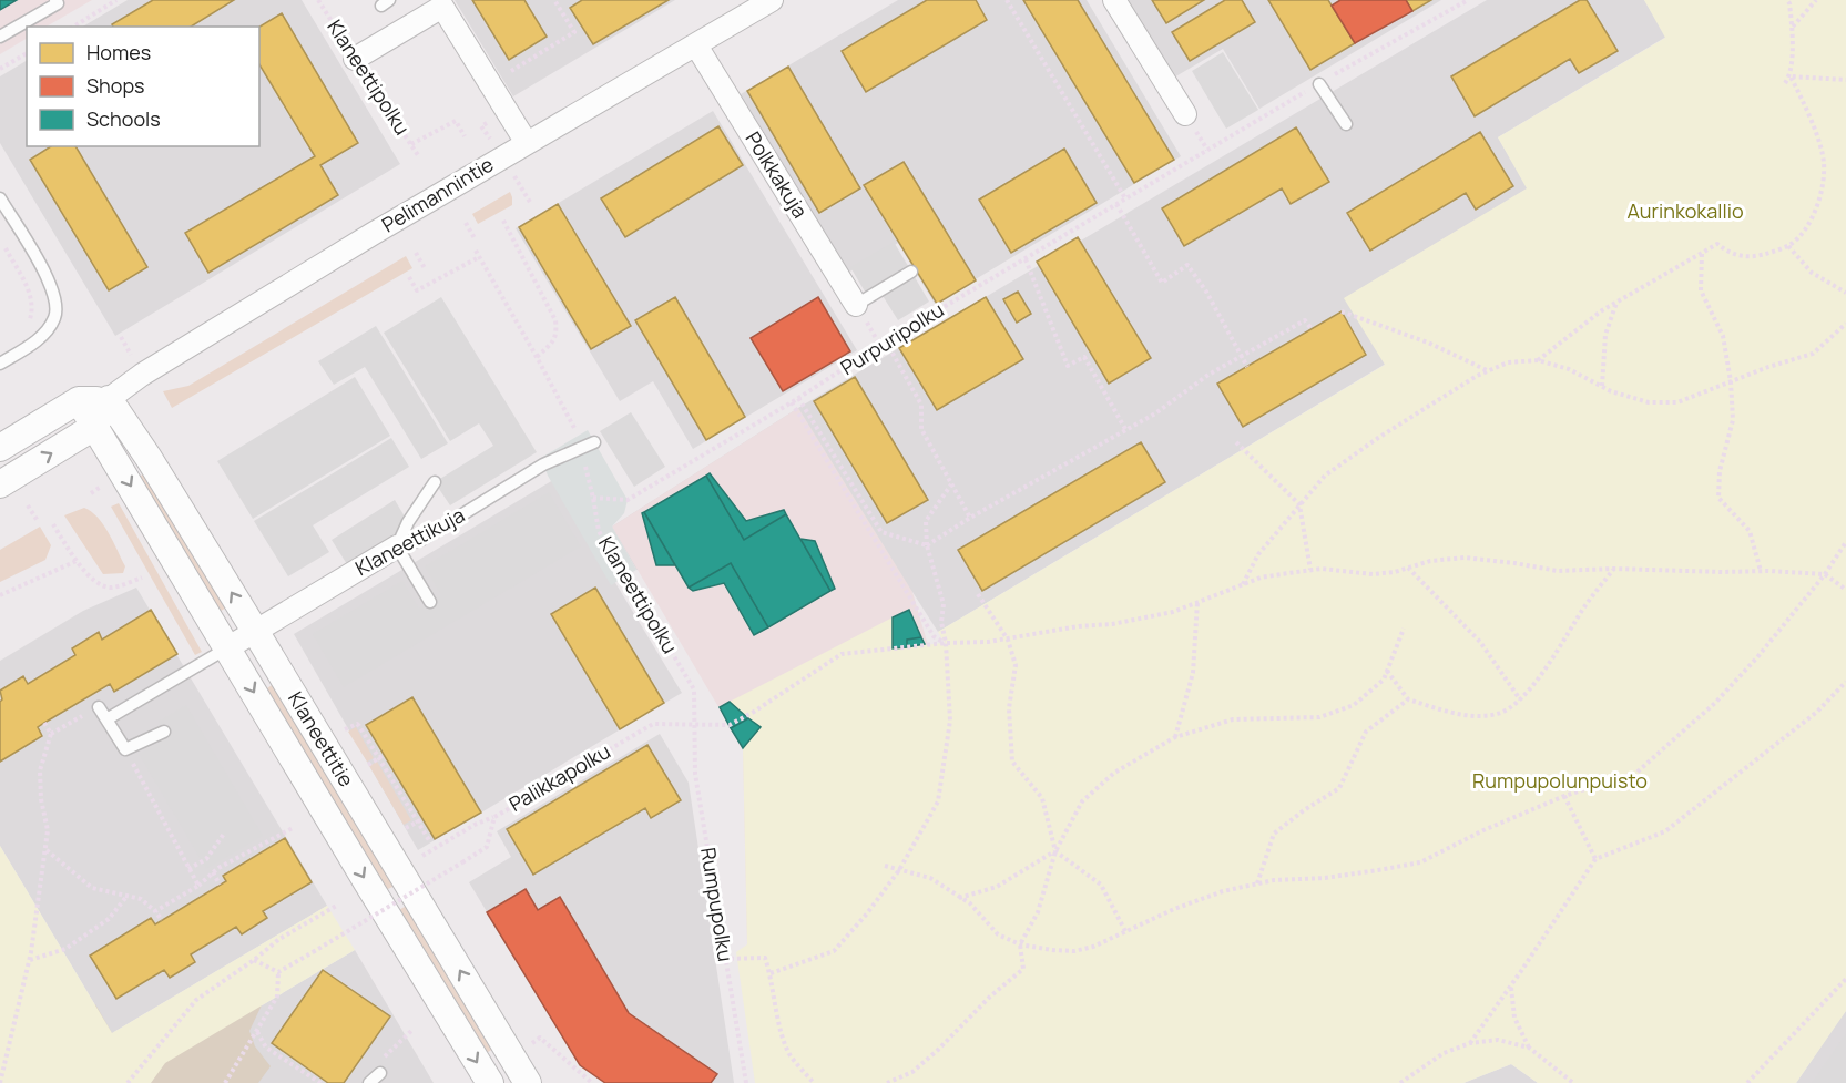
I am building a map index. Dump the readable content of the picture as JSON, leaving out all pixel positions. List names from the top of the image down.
{
  "streets": {
    "street": [
      "Polkkakuja",
      "Pelimannintie",
      "Klaneettikuja",
      "Klaneettitie"
    ],
    "path": [
      "Klaneettipolku",
      "Purpuripolku",
      "Palikkapolku",
      "Rumpupolku"
    ]
  },
  "crossings": [
    ["Klaneettipolku", "Purpuripolku"],
    ["Klaneettipolku", "Klaneettikuja"],
    ["Klaneettipolku", "Palikkapolku"],
    ["Klaneettipolku", "Rumpupolku"],
    ["Polkkakuja", "Pelimannintie"],
    ["Pelimannintie", "Klaneettitie"],
    ["Klaneettikuja", "Klaneettitie"],
    ["Palikkapolku", "Rumpupolku"]
  ],
  "parks": ["Aurinkokallio", "Rumpupolunpuisto"],
  "legend": ["Homes", "Shops", "Schools"]
}
